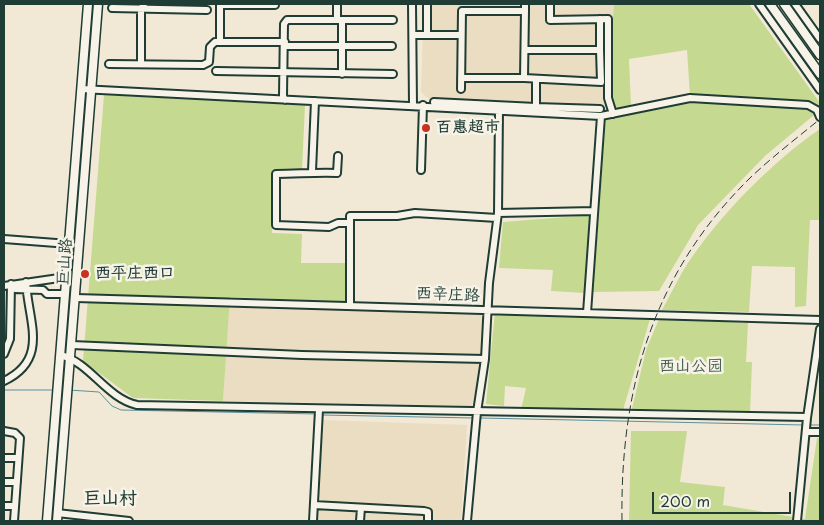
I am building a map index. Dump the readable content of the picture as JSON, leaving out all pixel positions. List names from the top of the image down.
{
  "streets": {
    "main road": ["巨山路"],
    "street": ["西辛庄路"]
  },
  "crossings": [
    ["巨山路", "西辛庄路"]
  ],
  "districts": ["巨山村"],
  "parks": ["西山公园"],
  "places": ["百惠超市", "西平庄西口"],
  "scale_bar": "200 m"
}
